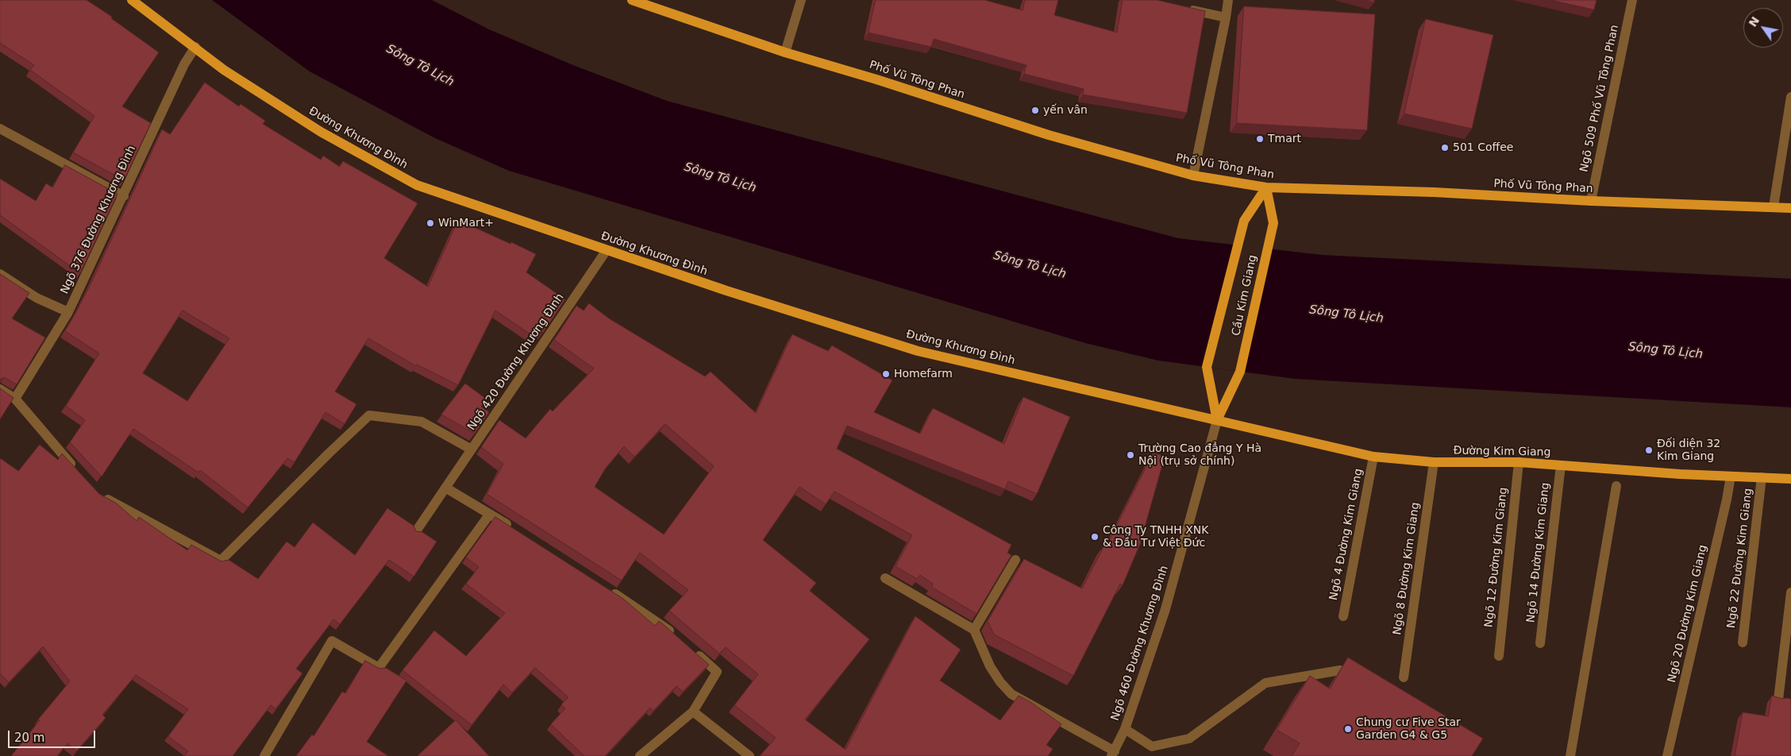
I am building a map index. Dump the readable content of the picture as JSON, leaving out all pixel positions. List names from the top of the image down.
{
  "streets": {
    "main road": [
      "Phố Vũ Tông Phan",
      "Đường Khương Đình",
      "Cầu Kim Giang",
      "Đường Kim Giang"
    ],
    "street": [
      "Ngõ 509 Phố Vũ Tông Phan",
      "Ngõ 376 Đường Khương Đình",
      "Ngõ 420 Đường Khương Đình",
      "Ngõ 4 Đường Kim Giang",
      "Ngõ 14 Đường Kim Giang",
      "Ngõ 12 Đường Kim Giang",
      "Ngõ 22 Đường Kim Giang",
      "Ngõ 8 Đường Kim Giang",
      "Ngõ 20 Đường Kim Giang",
      "Ngõ 460 Đường Khương Đình"
    ]
  },
  "crossings": [
    ["Phố Vũ Tông Phan", "Ngõ 509 Phố Vũ Tông Phan"],
    ["Phố Vũ Tông Phan", "Cầu Kim Giang"],
    ["Đường Khương Đình", "Ngõ 376 Đường Khương Đình"],
    ["Đường Khương Đình", "Cầu Kim Giang"],
    ["Đường Khương Đình", "Ngõ 420 Đường Khương Đình"],
    ["Đường Khương Đình", "Đường Kim Giang"],
    ["Đường Khương Đình", "Ngõ 460 Đường Khương Đình"],
    ["Cầu Kim Giang", "Đường Kim Giang"],
    ["Cầu Kim Giang", "Ngõ 460 Đường Khương Đình"],
    ["Đường Kim Giang", "Ngõ 4 Đường Kim Giang"],
    ["Đường Kim Giang", "Ngõ 14 Đường Kim Giang"],
    ["Đường Kim Giang", "Ngõ 12 Đường Kim Giang"],
    ["Đường Kim Giang", "Ngõ 22 Đường Kim Giang"],
    ["Đường Kim Giang", "Ngõ 8 Đường Kim Giang"],
    ["Đường Kim Giang", "Ngõ 20 Đường Kim Giang"],
    ["Đường Kim Giang", "Ngõ 460 Đường Khương Đình"]
  ],
  "water": ["Sông Tô Lịch"],
  "places": [
    "yến vân",
    "Tmart",
    "501 Coffee",
    "WinMart+",
    "Homefarm",
    "Đối diện 32 Kim Giang",
    "Trường Cao đẳng Y Hà Nội (trụ sở chính)",
    "Công Ty TNHH XNK & Đầu Tư Việt Đức",
    "Chung cư Five Star Garden G4 & G5"
  ],
  "scale_bar": "20 m",
  "north": "top left"
}
